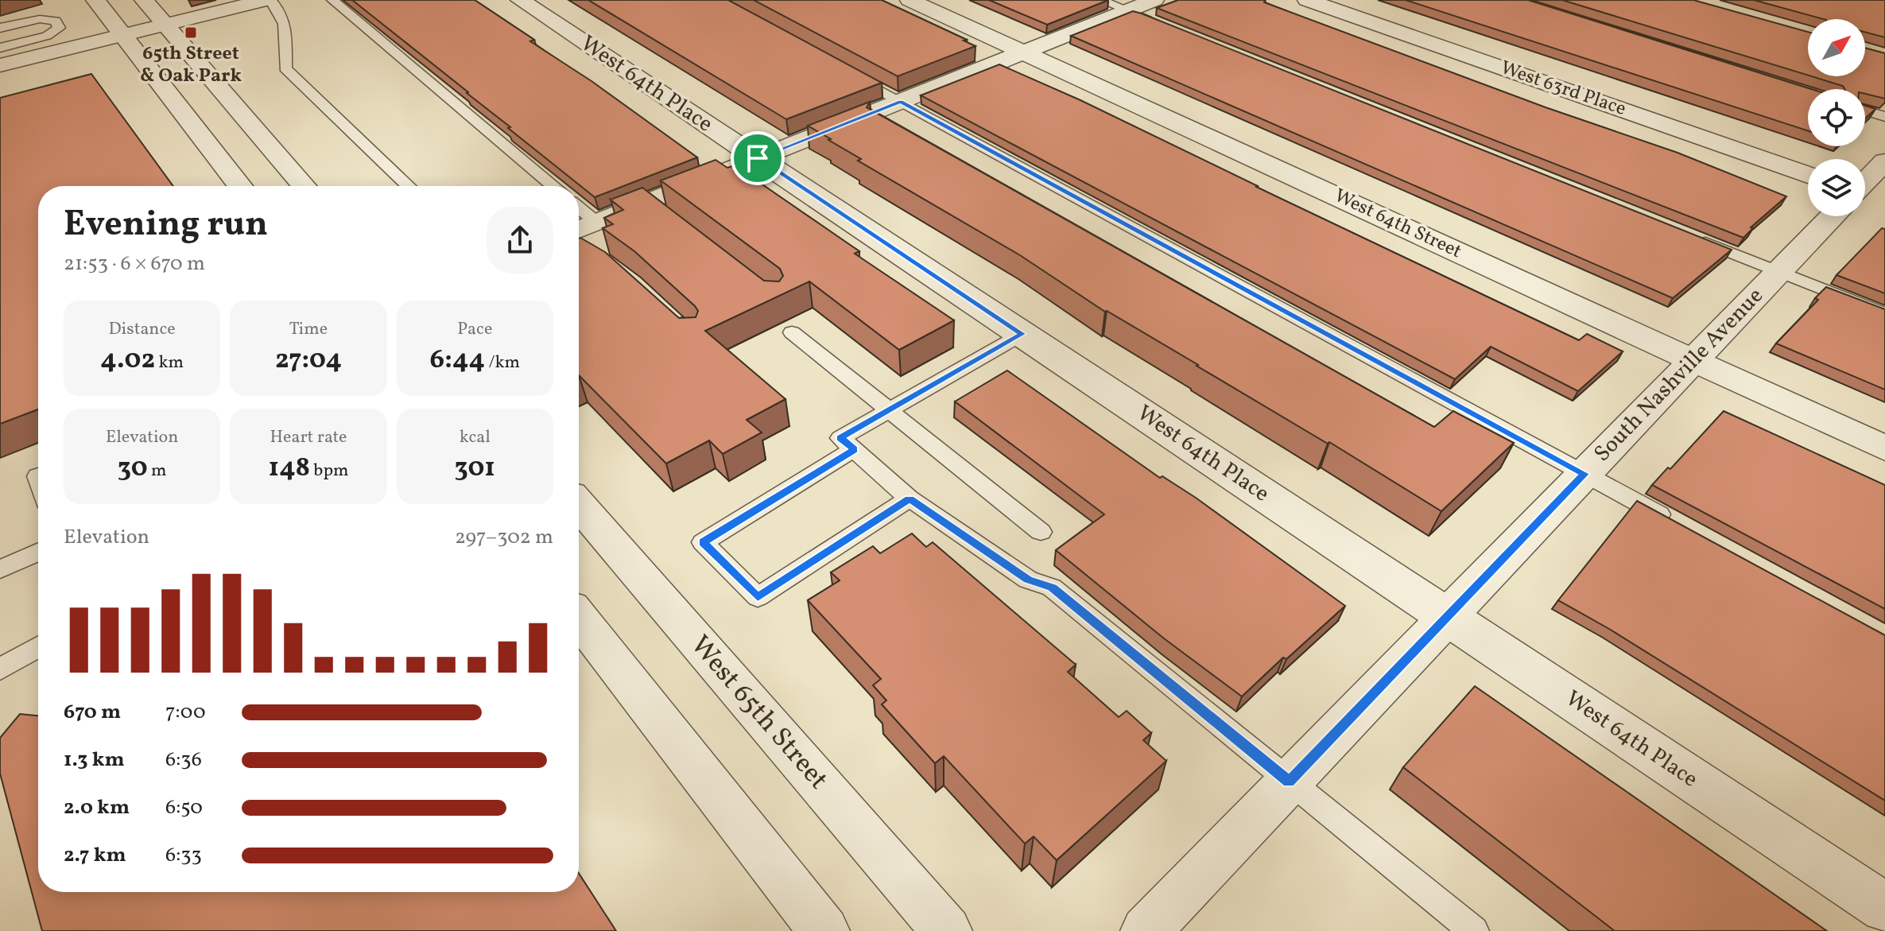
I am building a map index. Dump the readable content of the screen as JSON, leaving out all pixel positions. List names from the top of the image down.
{
  "streets": {
    "street": [
      "West 64th Place",
      "West 63rd Place",
      "West 64th Street",
      "South Nashville Avenue",
      "West 65th Street"
    ]
  },
  "crossings": [
    ["West 64th Place", "South Nashville Avenue"],
    ["West 64th Street", "South Nashville Avenue"]
  ],
  "places": {
    "transit": ["65th Street & Oak Park"]
  },
  "north": "top right",
  "page": {
    "heading": ["Evening run", "21:53 · 6 × 670 m"],
    "stats": [
      ["Distance", "4.02 km"],
      ["Time", "27:04"],
      ["Pace", "6:44 /km"],
      ["Elevation", "30 m"],
      ["Heart rate", "148 bpm"],
      ["kcal", "301"]
    ],
    "chart": ["Elevation", "297–302 m"],
    "list": [
      {
        "name": "670 m",
        "note": "7:00"
      },
      {
        "name": "1.3 km",
        "note": "6:36"
      },
      {
        "name": "2.0 km",
        "note": "6:50"
      },
      {
        "name": "2.7 km",
        "note": "6:33"
      }
    ]
  }
}
